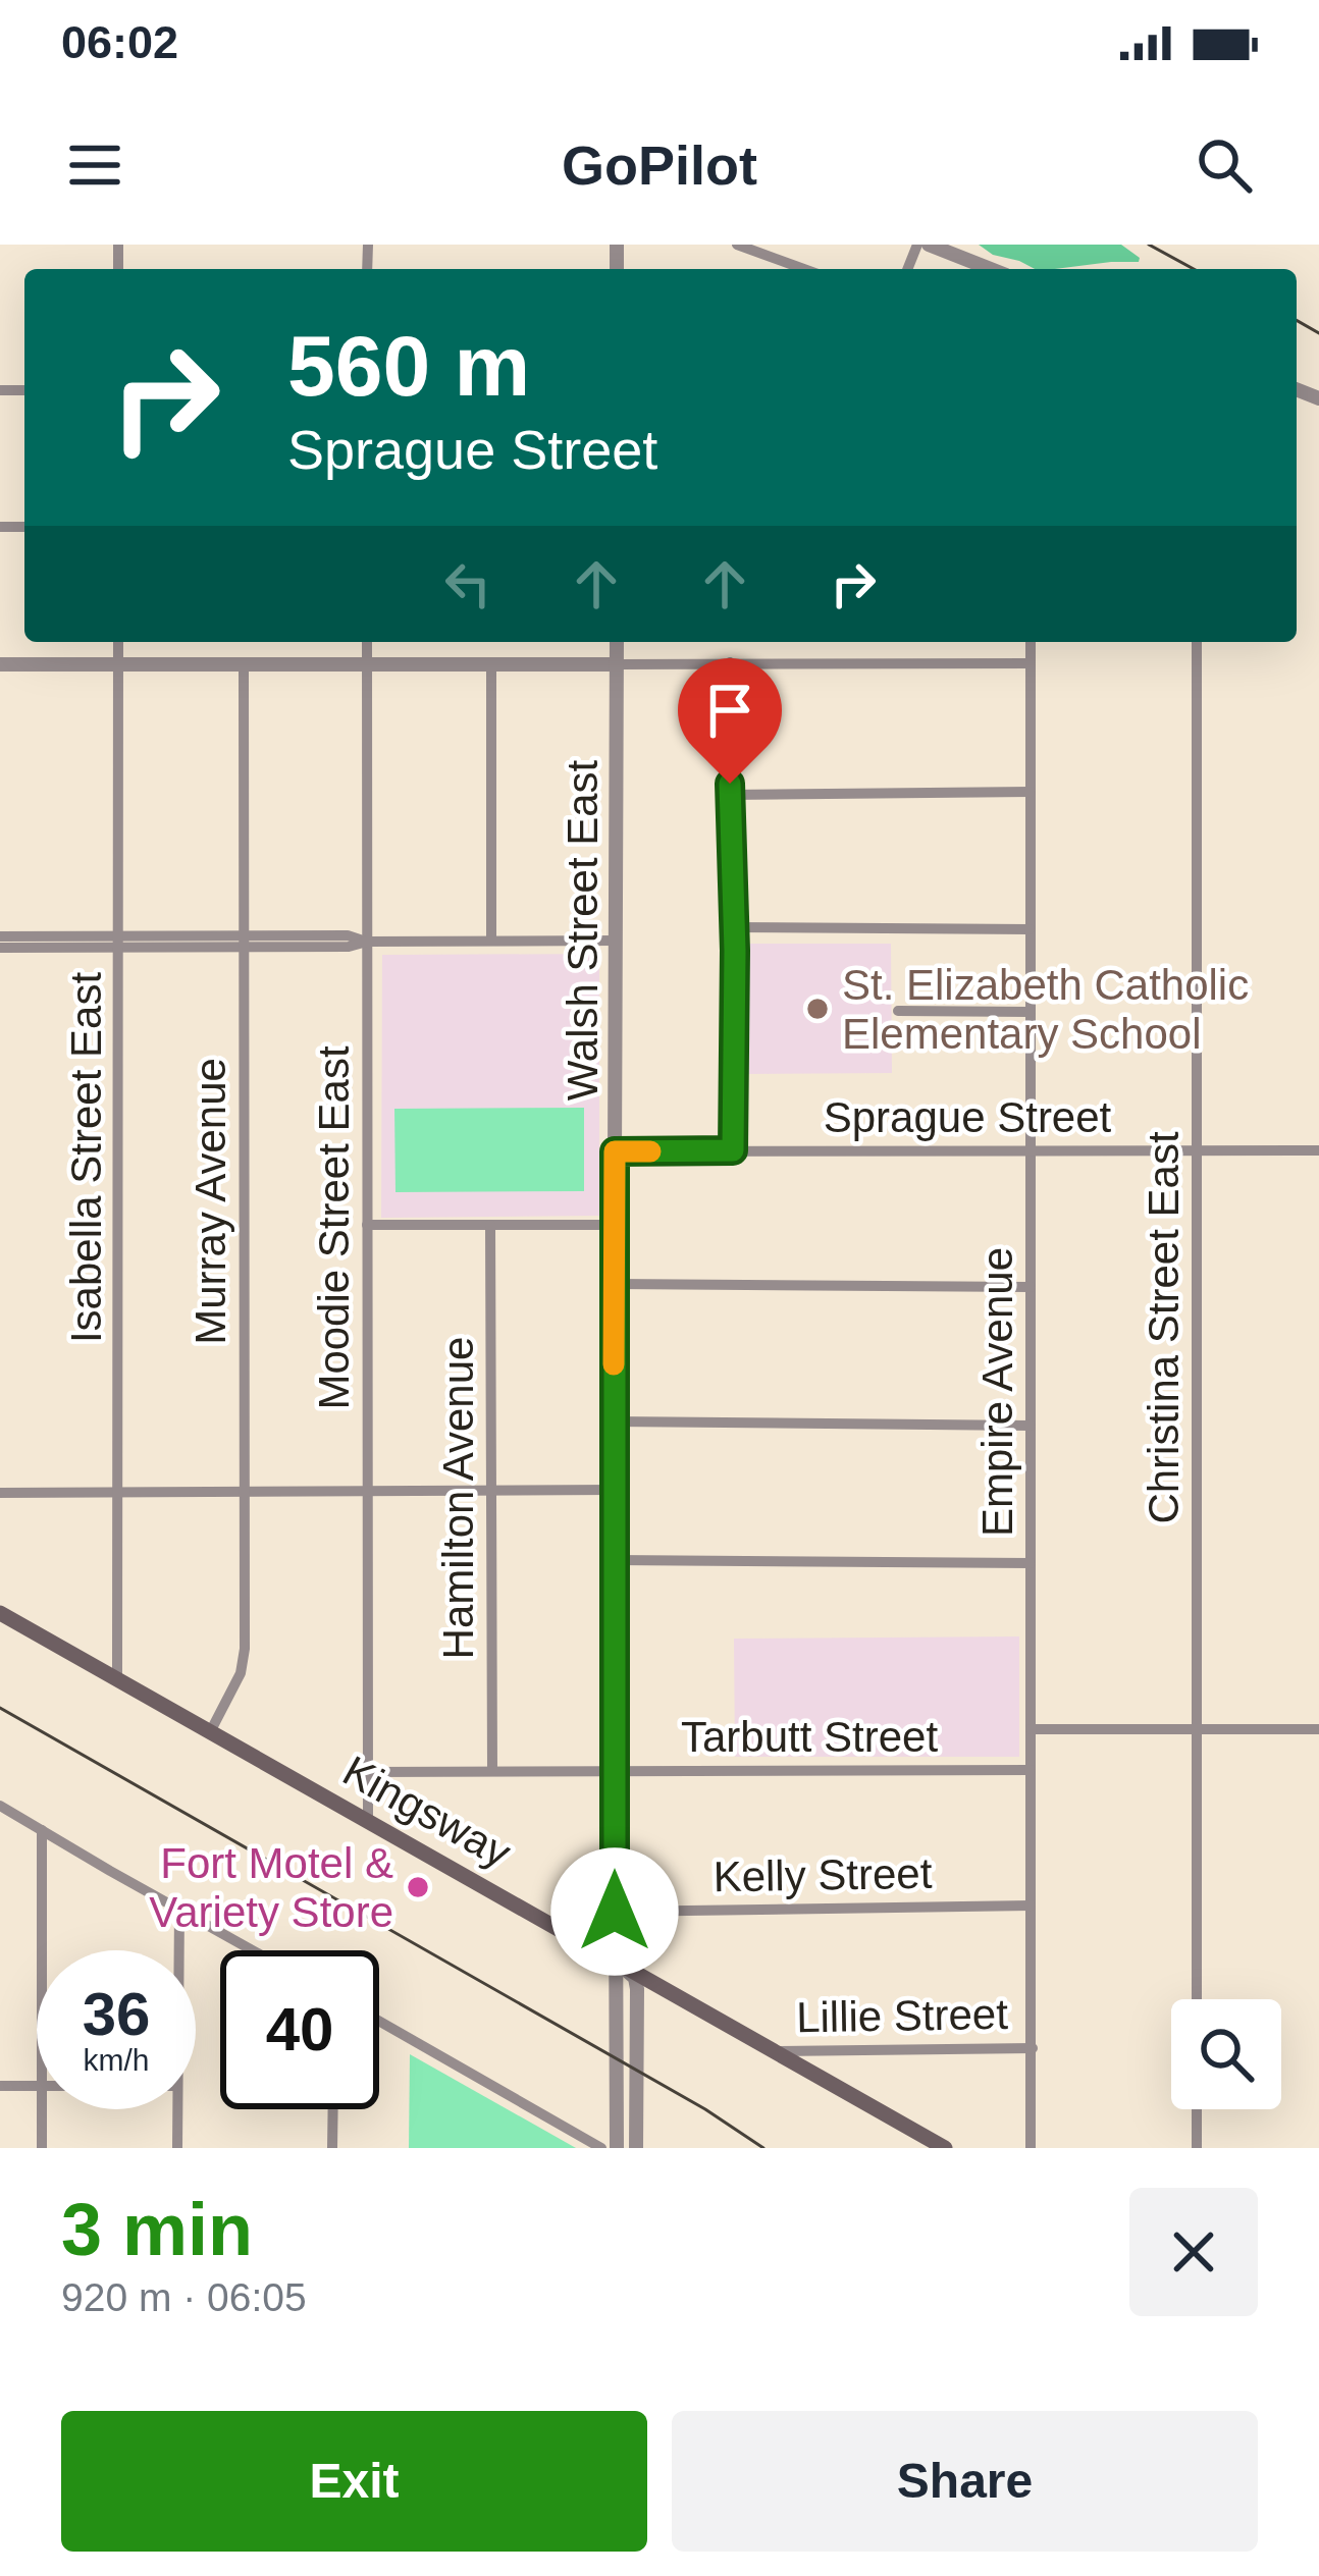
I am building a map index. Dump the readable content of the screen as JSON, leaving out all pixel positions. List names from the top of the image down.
{
  "streets": {
    "main road": ["Kingsway"],
    "street": [
      "Walsh Street East",
      "Sprague Street",
      "Isabella Street East",
      "Murray Avenue",
      "Moodie Street East",
      "Christina Street East",
      "Empire Avenue",
      "Hamilton Avenue",
      "Tarbutt Street",
      "Kelly Street",
      "Lillie Street"
    ]
  },
  "crossings": [
    ["Walsh Street East", "Sprague Street"],
    ["Walsh Street East", "Tarbutt Street"],
    ["Walsh Street East", "Kingsway"],
    ["Walsh Street East", "Kelly Street"],
    ["Sprague Street", "Christina Street East"],
    ["Sprague Street", "Empire Avenue"],
    ["Isabella Street East", "Kingsway"],
    ["Murray Avenue", "Kingsway"],
    ["Moodie Street East", "Tarbutt Street"],
    ["Moodie Street East", "Kingsway"],
    ["Empire Avenue", "Tarbutt Street"],
    ["Empire Avenue", "Kelly Street"],
    ["Empire Avenue", "Lillie Street"],
    ["Hamilton Avenue", "Tarbutt Street"],
    ["Kingsway", "Lillie Street"]
  ],
  "places": ["St. Elizabeth Catholic Elementary School", "Fort Motel & Variety Store"],
  "page": {
    "status": "06:02",
    "header": "GoPilot",
    "turn": ["560 m", "Sprague Street"],
    "speed": "36 km/h",
    "limit": "40",
    "heading": ["3 min", "920 m · 06:05"],
    "buttons": ["Exit", "Share"]
  }
}
